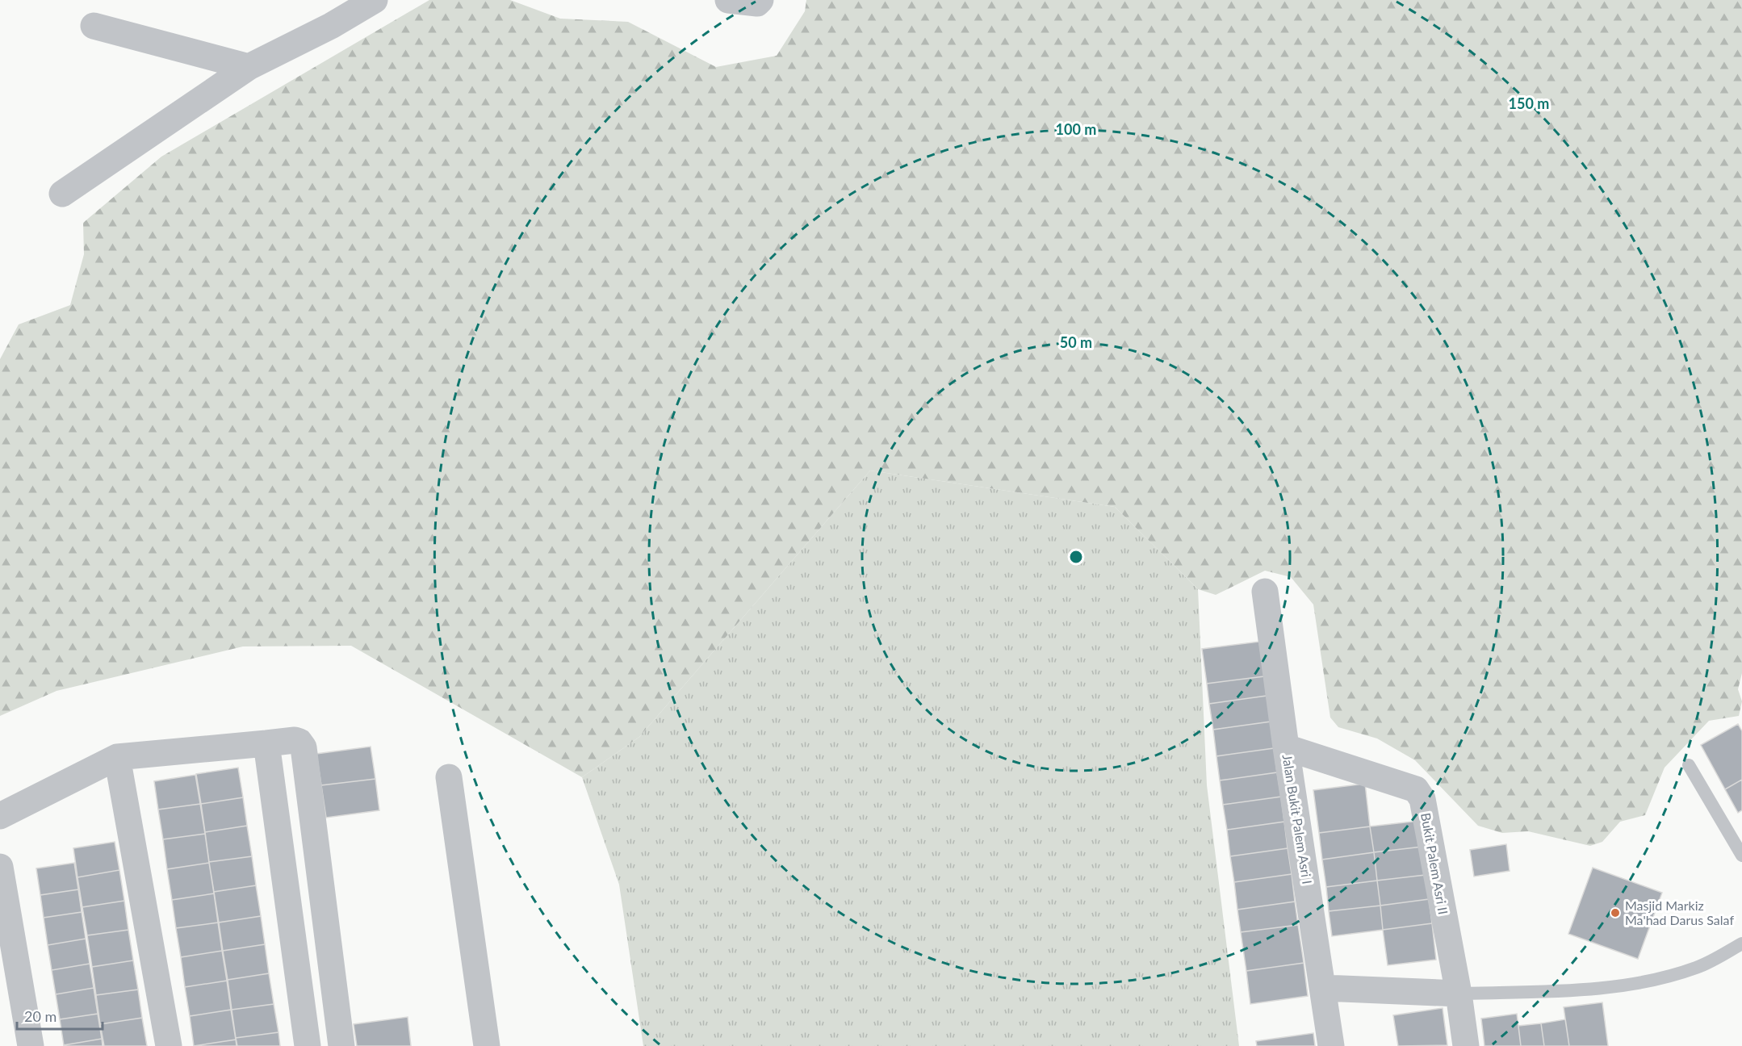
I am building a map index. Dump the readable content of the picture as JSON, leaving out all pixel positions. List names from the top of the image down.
{
  "streets": {
    "street": ["Jalan Bukit Palem Asri I", "Bukit Palem Asri II"]
  },
  "crossings": [
    ["Jalan Bukit Palem Asri I", "Bukit Palem Asri II"]
  ],
  "places": ["Masjid Markiz Ma'had Darus Salaf"],
  "scale_bar": "20 m",
  "rings": ["150 m", "100 m", "50 m"]
}
